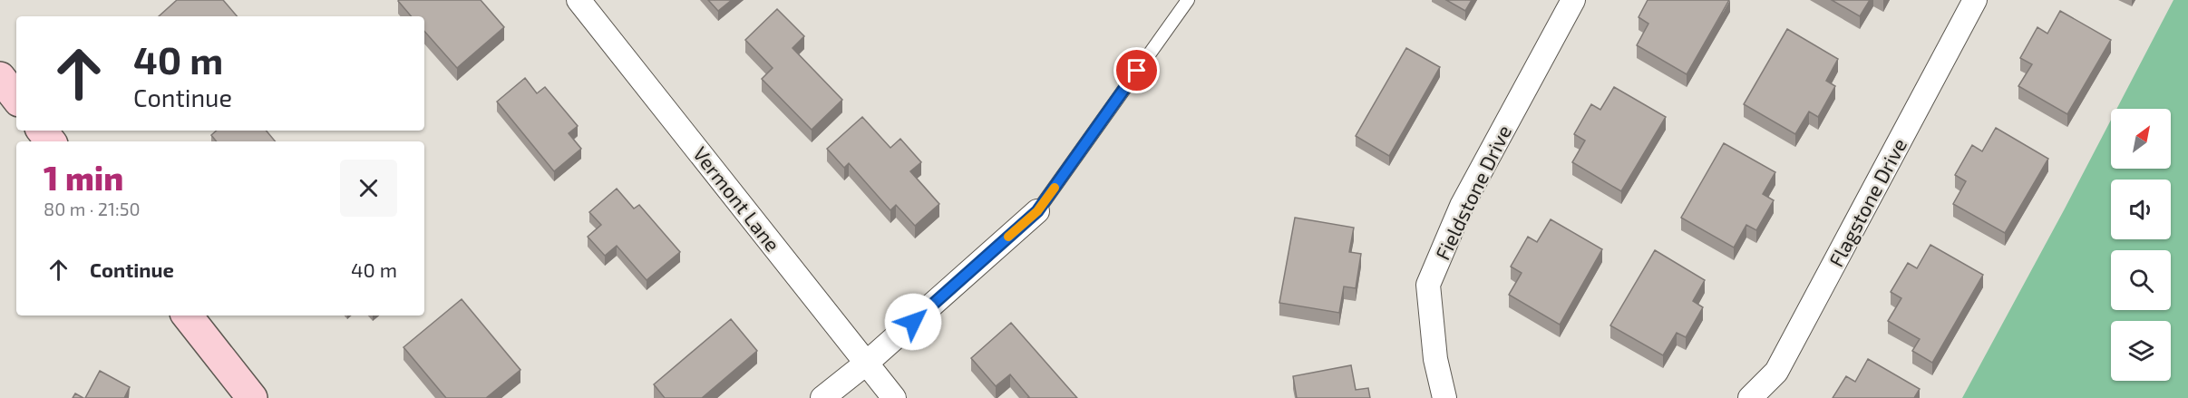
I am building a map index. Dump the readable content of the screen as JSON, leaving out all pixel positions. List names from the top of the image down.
{
  "streets": {
    "street": ["Fieldstone Drive", "Vermont Lane", "Flagstone Drive"]
  },
  "north": "top right",
  "page": {
    "turn": ["40 m", "Continue"],
    "heading": ["1 min", "80 m · 21:50"],
    "list": [
      {
        "name": "Continue",
        "value": "40 m"
      }
    ]
  }
}
